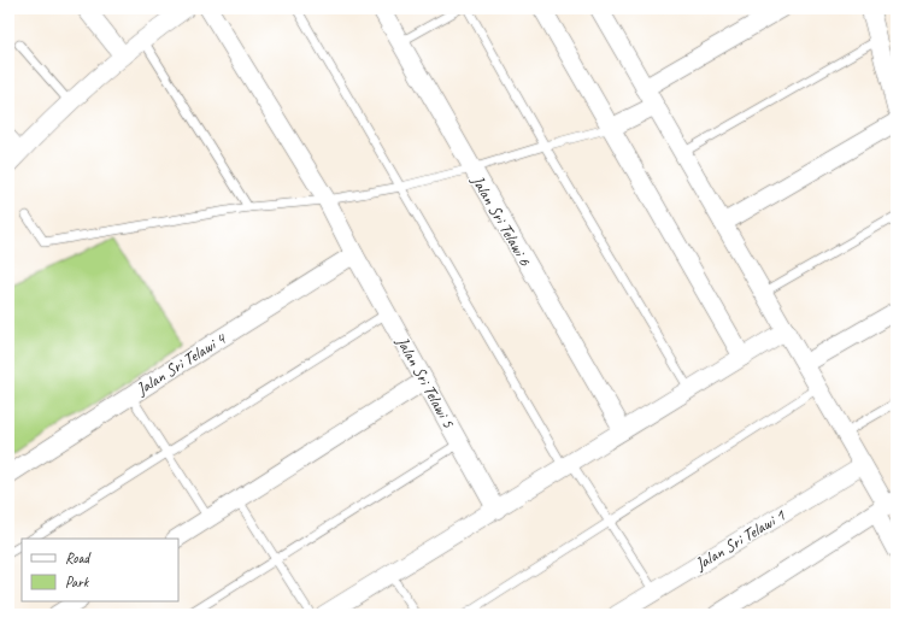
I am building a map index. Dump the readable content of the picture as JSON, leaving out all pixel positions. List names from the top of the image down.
{
  "streets": {
    "street": [
      "Jalan Sri Telawi 6",
      "Jalan Sri Telawi 4",
      "Jalan Sri Telawi 5",
      "Jalan Sri Telawi 1"
    ]
  },
  "crossings": [
    ["Jalan Sri Telawi 4", "Jalan Sri Telawi 5"]
  ],
  "legend": ["Road", "Park"]
}
